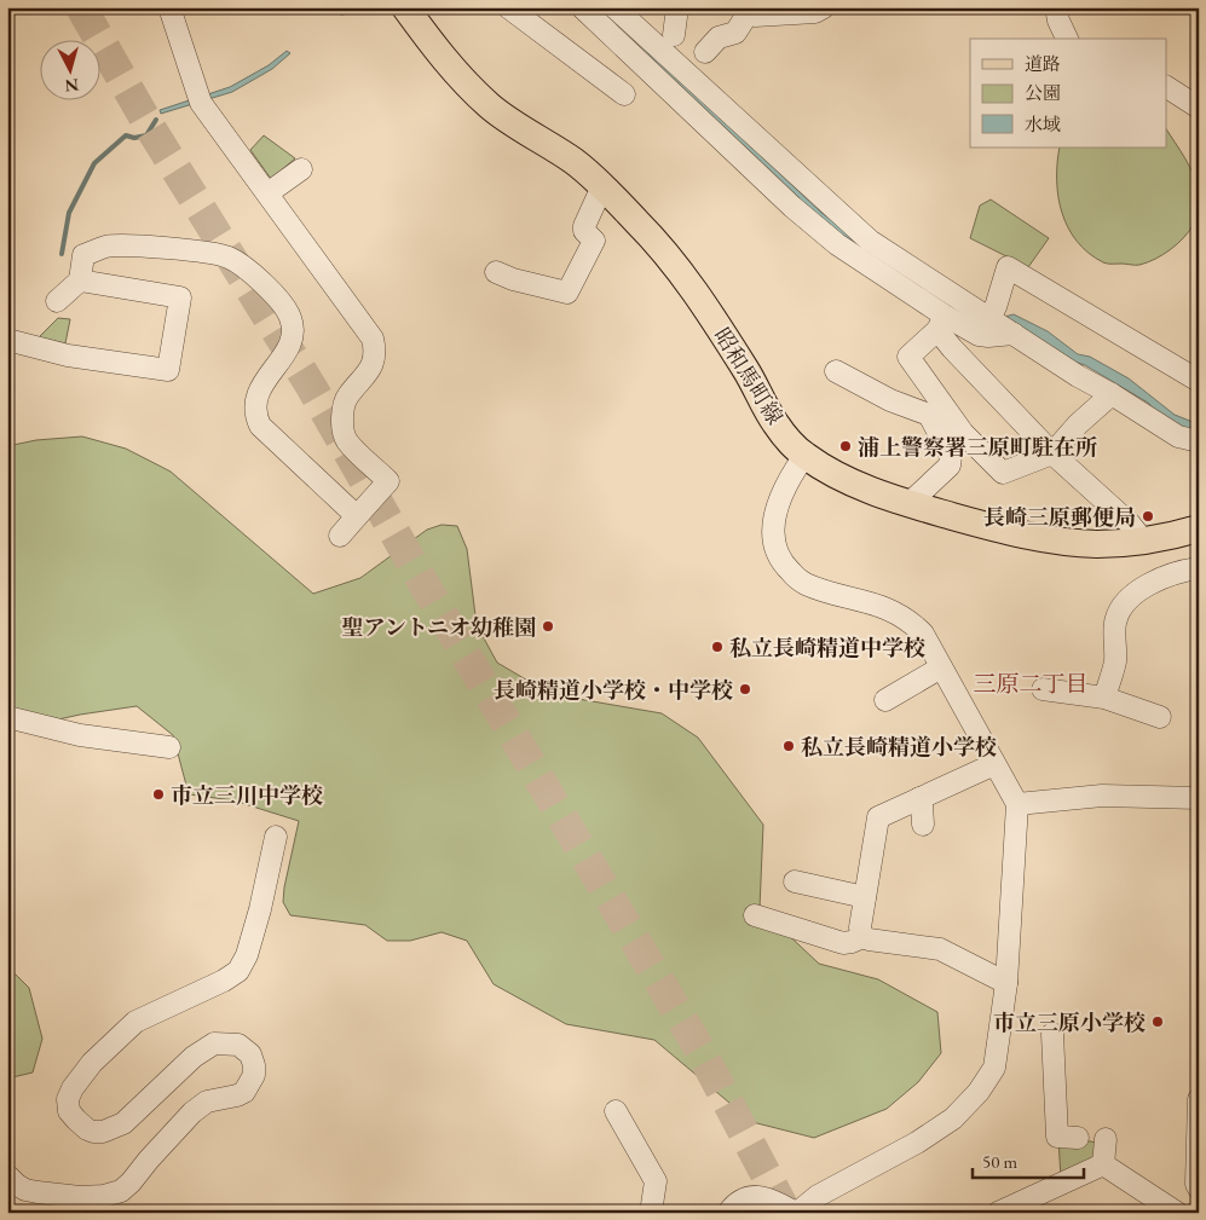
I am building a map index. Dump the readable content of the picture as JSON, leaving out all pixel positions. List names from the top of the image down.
{
  "streets": {
    "main road": ["昭和馬町線"]
  },
  "districts": ["三原二丁目"],
  "places": [
    "浦上警察署三原町駐在所",
    "長崎三原郵便局",
    "聖アントニオ幼稚園",
    "私立長崎精道中学校",
    "長崎精道小学校・中学校",
    "私立長崎精道小学校",
    "市立三川中学校",
    "市立三原小学校"
  ],
  "legend": ["道路", "公園", "水域"],
  "scale_bar": "50 m",
  "north": "bottom"
}
